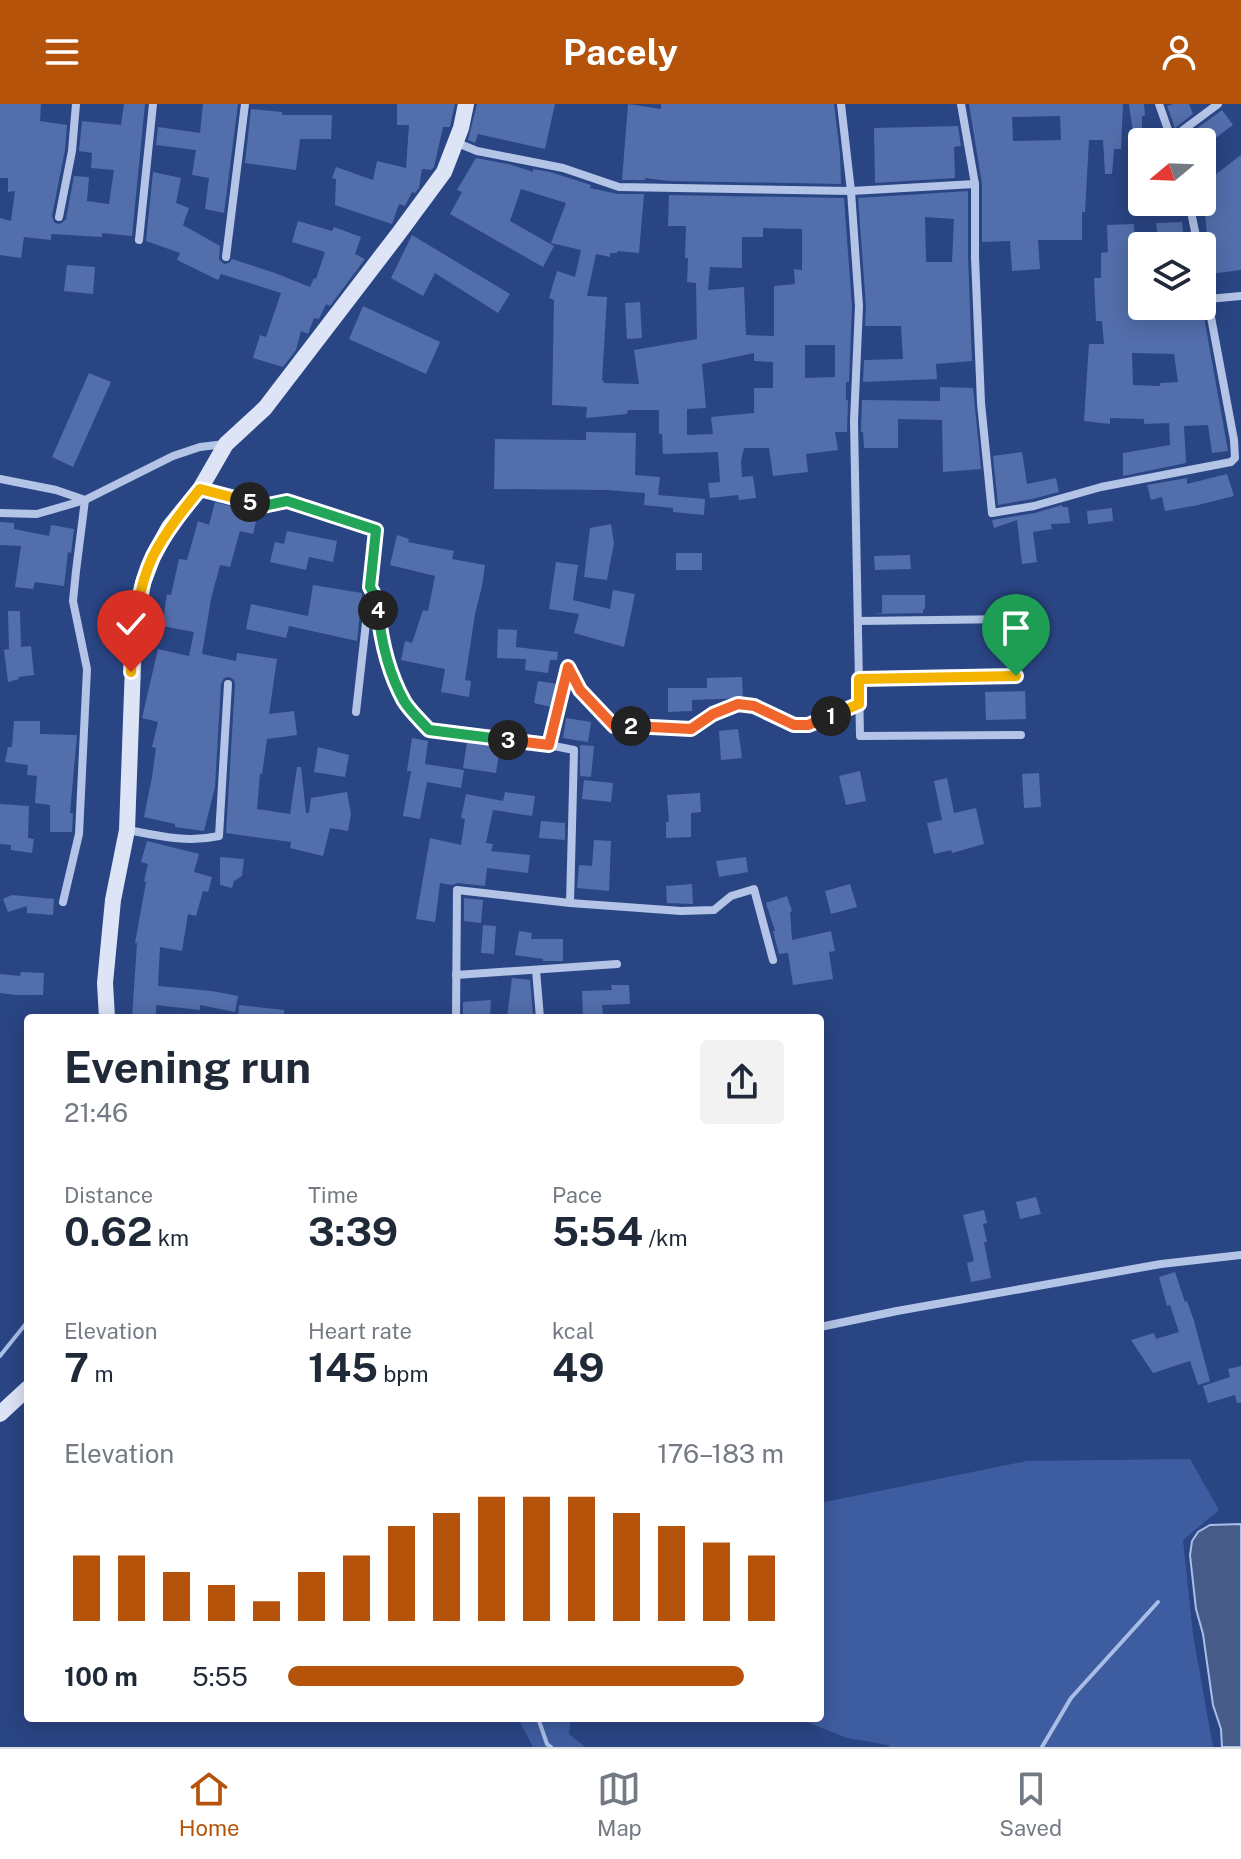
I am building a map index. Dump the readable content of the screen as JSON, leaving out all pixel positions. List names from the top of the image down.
{
  "north": "left",
  "page": {
    "header": "Pacely",
    "pins": [
      "5",
      "4",
      "1",
      "2",
      "3"
    ],
    "heading": ["Evening run", "21:46"],
    "stats": [
      ["Distance", "0.62 km"],
      ["Time", "3:39"],
      ["Pace", "5:54 /km"],
      ["Elevation", "7 m"],
      ["Heart rate", "145 bpm"],
      ["kcal", "49"]
    ],
    "chart": ["Elevation", "176–183 m"],
    "list": [
      {
        "name": "100 m",
        "note": "5:55"
      }
    ],
    "tabs": ["Home", "Map", "Saved"]
  }
}
